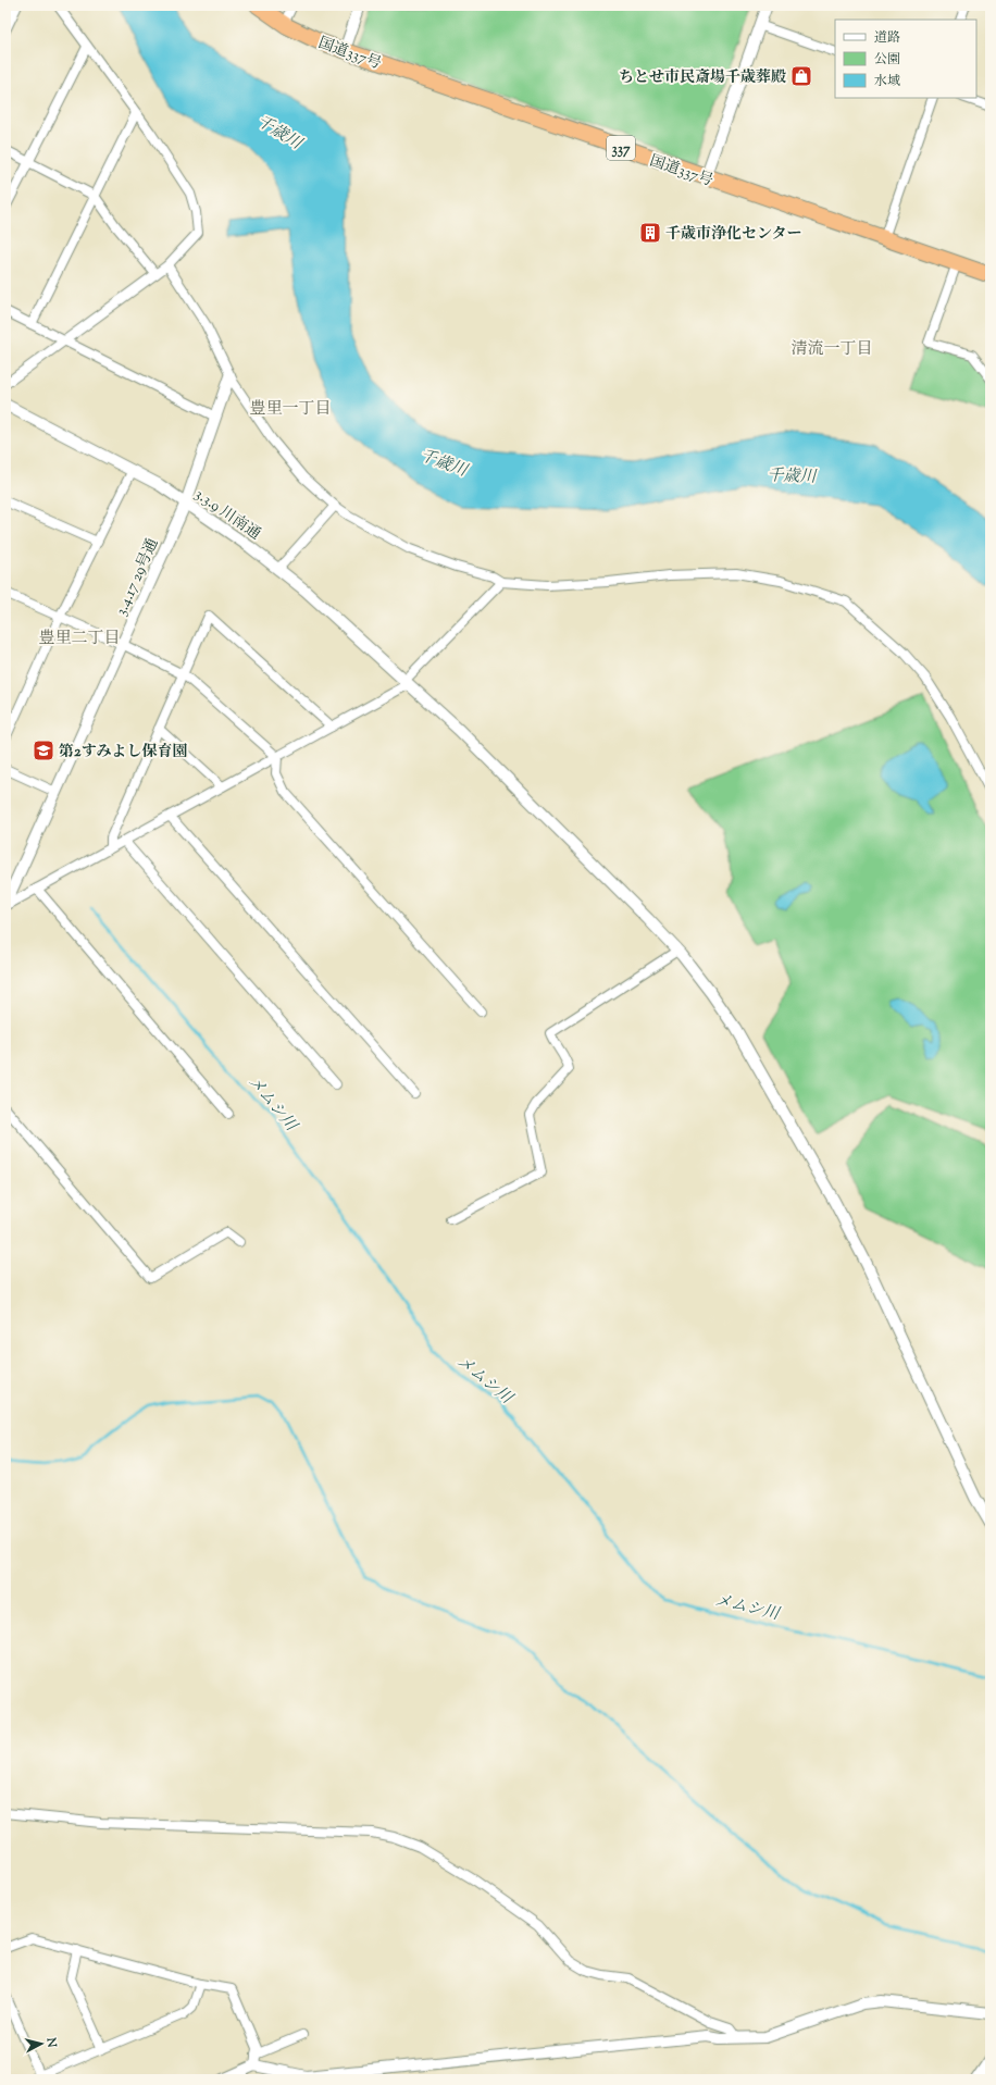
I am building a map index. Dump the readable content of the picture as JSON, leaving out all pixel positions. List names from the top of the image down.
{
  "streets": {
    "highway": ["国道337号", "337"],
    "street": ["3.3.9 川南通", "3.4.17 29号通"]
  },
  "crossings": [
    ["3.3.9 川南通", "3.4.17 29号通"]
  ],
  "districts": ["清流一丁目", "豊里一丁目", "豊里二丁目"],
  "water": ["千歳川", "メムシ川"],
  "places": {
    "shop": ["ちとせ市民斎場千歳葬殿"],
    "building": ["千歳市浄化センター"],
    "school or university": ["第2すみよし保育園"]
  },
  "legend": ["道路", "公園", "水域"],
  "north": "right"
}
